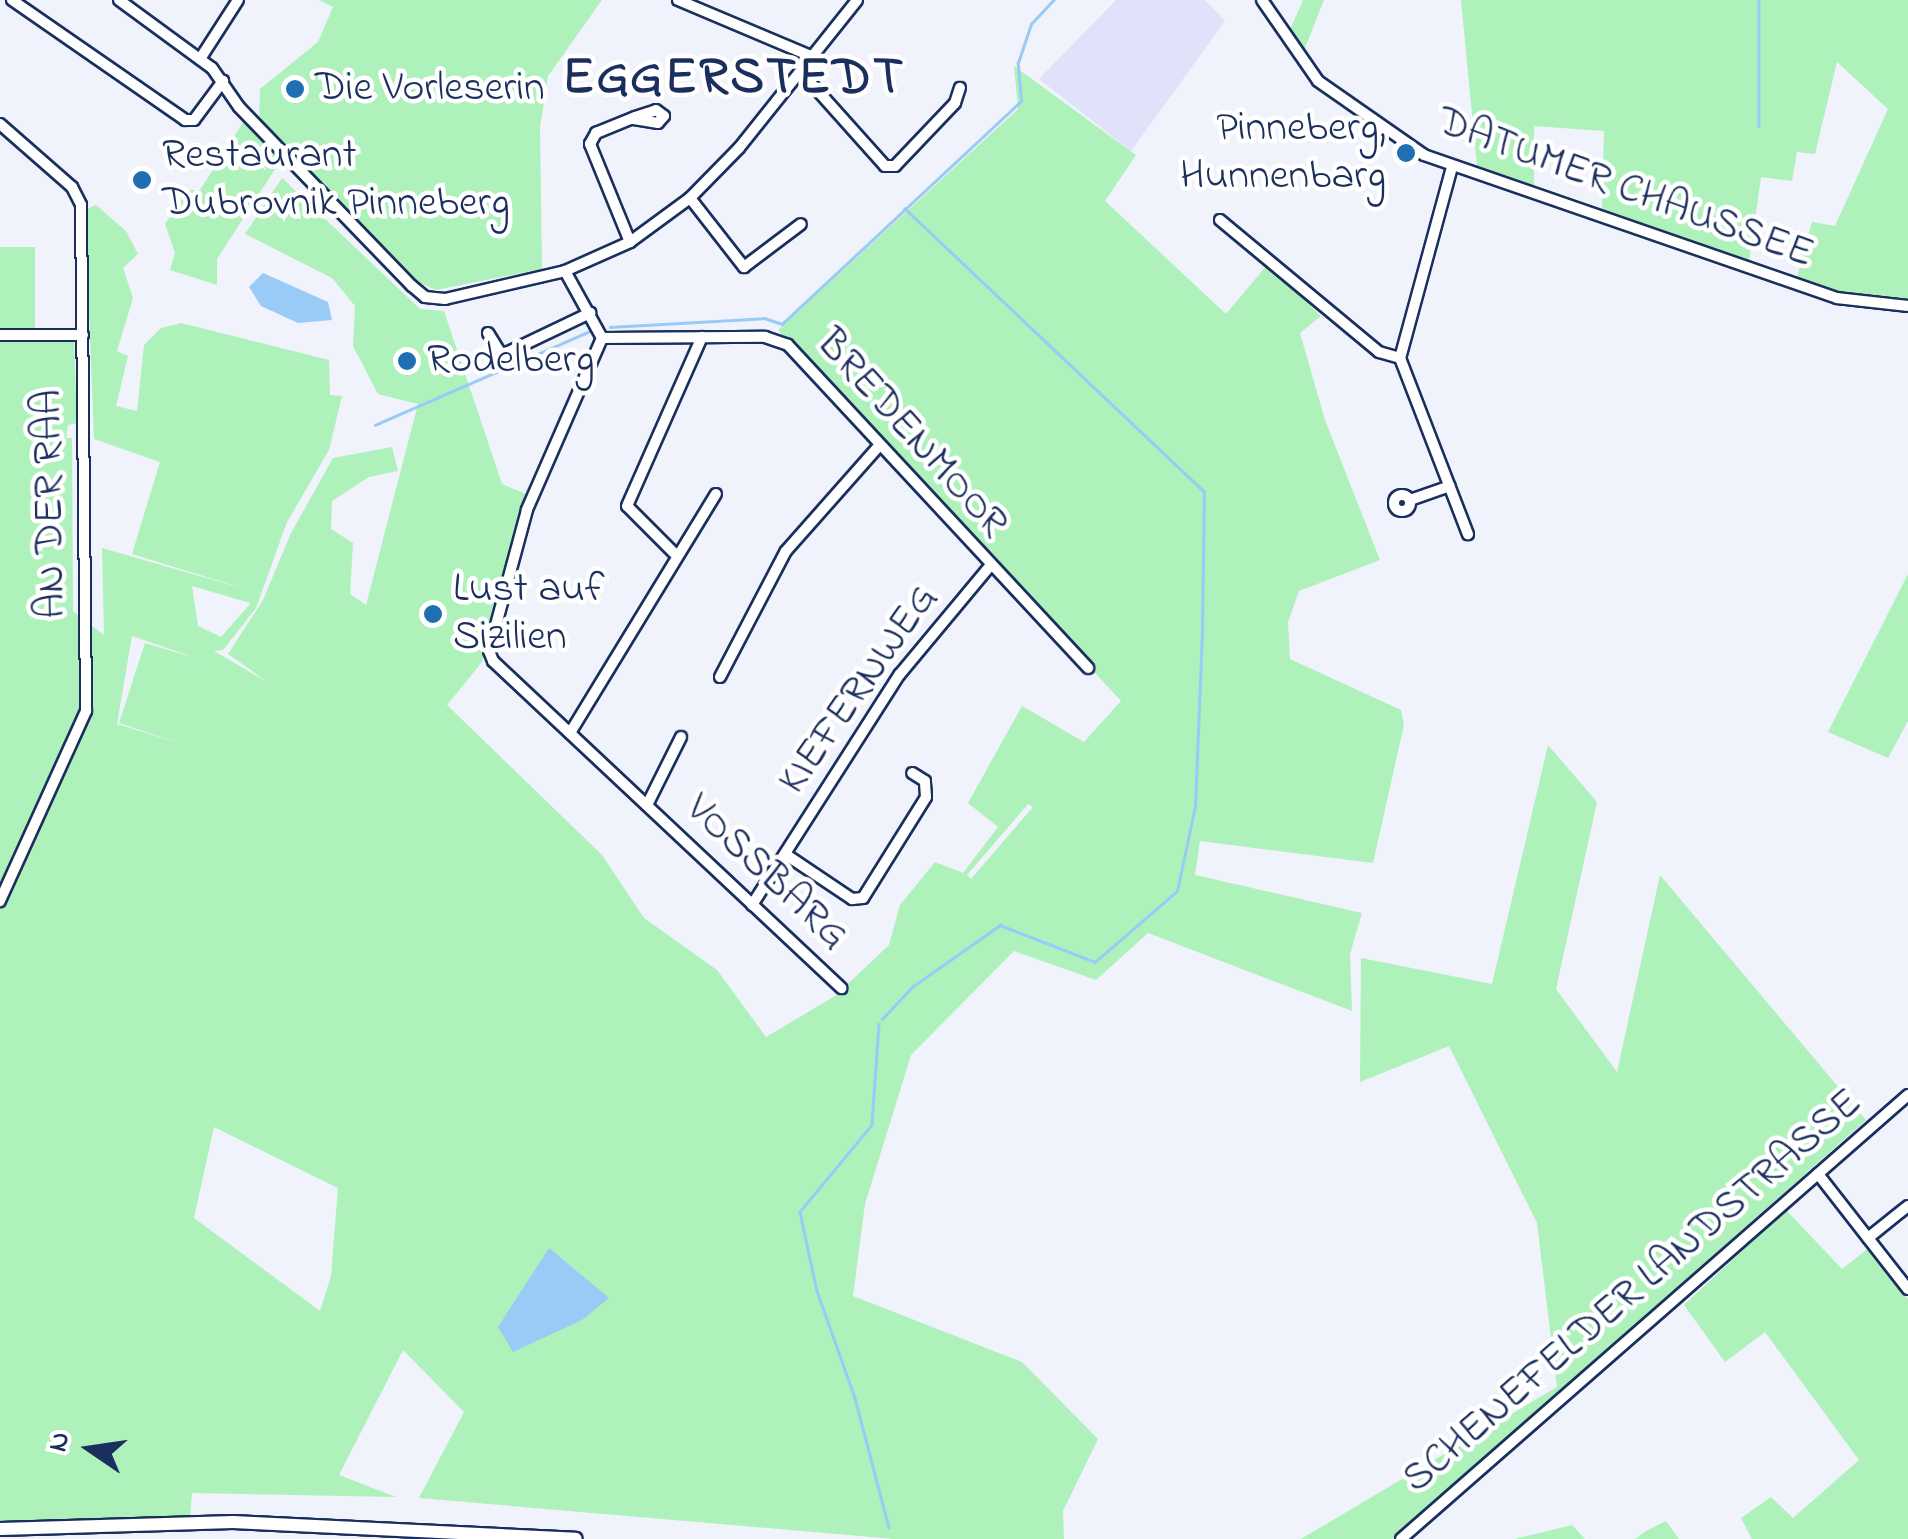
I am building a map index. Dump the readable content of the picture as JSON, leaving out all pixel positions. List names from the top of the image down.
{
  "streets": {
    "street": [
      "DATUMER CHAUSSEE",
      "BREDENMOOR",
      "AN DER RAA",
      "KIEFERNWEG",
      "VOSSBARG",
      "SCHENEFELDER LANDSTRASSE"
    ]
  },
  "crossings": [
    ["BREDENMOOR", "KIEFERNWEG"],
    ["BREDENMOOR", "VOSSBARG"],
    ["KIEFERNWEG", "VOSSBARG"]
  ],
  "districts": ["EGGERSTEDT"],
  "places": [
    "Die Vorleserin",
    "Pinneberg, Hunnenbarg",
    "Restaurant Dubrovnik Pinneberg",
    "Rodelberg",
    "Lust auf Sizilien"
  ],
  "north": "left"
}
